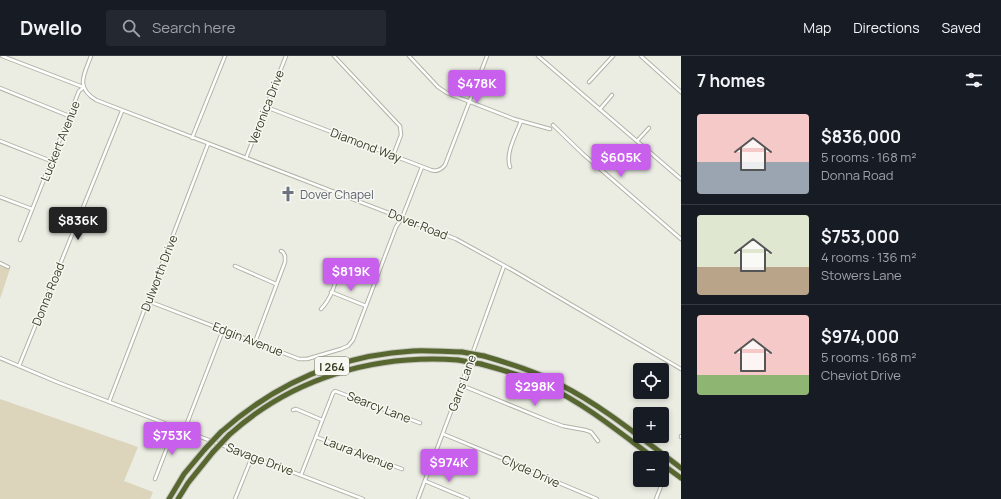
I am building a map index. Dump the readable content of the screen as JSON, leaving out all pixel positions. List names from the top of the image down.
{
  "streets": {
    "highway": ["I 264"],
    "street": [
      "Veronica Drive",
      "Luckert Avenue",
      "Diamond Way",
      "Dover Road",
      "Dulworth Drive",
      "Donna Road",
      "Edgin Avenue",
      "Garrs Lane",
      "Searcy Lane",
      "Laura Avenue",
      "Savage Drive",
      "Clyde Drive"
    ]
  },
  "crossings": [
    ["Veronica Drive", "Diamond Way"],
    ["Veronica Drive", "Dover Road"],
    ["Luckert Avenue", "Dover Road"],
    ["Dover Road", "Dulworth Drive"],
    ["Dover Road", "Donna Road"],
    ["Dover Road", "Garrs Lane"],
    ["Dulworth Drive", "Edgin Avenue"],
    ["Dulworth Drive", "Savage Drive"],
    ["Donna Road", "Savage Drive"],
    ["Garrs Lane", "Clyde Drive"]
  ],
  "places": {
    "church": ["Dover Chapel"]
  },
  "page": {
    "header": "Dwello",
    "search": "Search here",
    "nav": ["Map", "Directions", "Saved"],
    "heading": "7 homes",
    "price": [
      "$478K",
      "$605K",
      "$836K",
      "$819K",
      "$298K",
      "$753K",
      "$974K"
    ],
    "list": [
      {
        "name": "$836,000",
        "note": "5 rooms · 168 m² · Donna Road"
      },
      {
        "name": "$753,000",
        "note": "4 rooms · 136 m² · Stowers Lane"
      },
      {
        "name": "$974,000",
        "note": "5 rooms · 168 m² · Cheviot Drive"
      }
    ],
    "map_buttons": ["+", "−"]
  }
}
